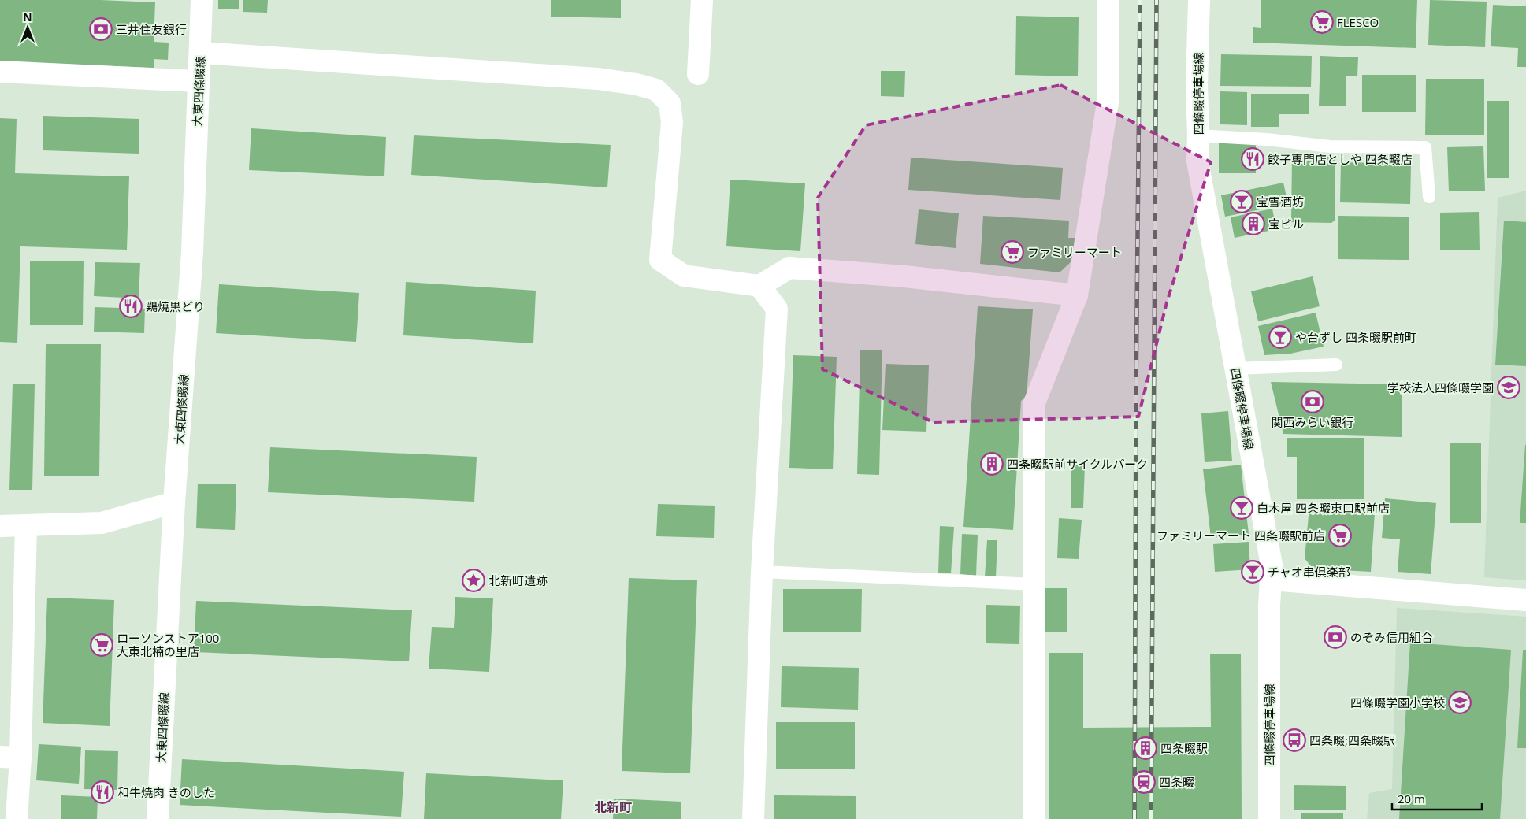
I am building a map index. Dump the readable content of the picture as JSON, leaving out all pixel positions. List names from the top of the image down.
{
  "streets": {
    "street": ["大東四條畷線", "四條畷停車場線"]
  },
  "districts": ["北新町"],
  "places": {
    "supermarket": [
      "FLESCO",
      "ファミリーマート",
      "ファミリーマート 四条畷駅前店",
      "ローソンストア100 大東北楠の里店"
    ],
    "bank": ["三井住友銀行", "関西みらい銀行", "のぞみ信用組合"],
    "restaurant": ["餃子専門店としや 四条畷店", "鶏焼黒どり", "和牛焼肉 きのした"],
    "bar": [
      "宝雪酒坊",
      "や台ずし 四条畷駅前町",
      "白木屋 四条畷東口駅前店",
      "チャオ串倶楽部"
    ],
    "building": ["宝ビル", "四条畷駅前サイクルパーク", "四条畷駅"],
    "school or university": ["学校法人四條畷学園", "四條畷学園小学校"],
    "place": ["北新町遺跡"],
    "bus stop": ["四条畷;四条畷駅"],
    "station": ["四条畷"]
  },
  "scale_bar": "20 m",
  "north": "top"
}
